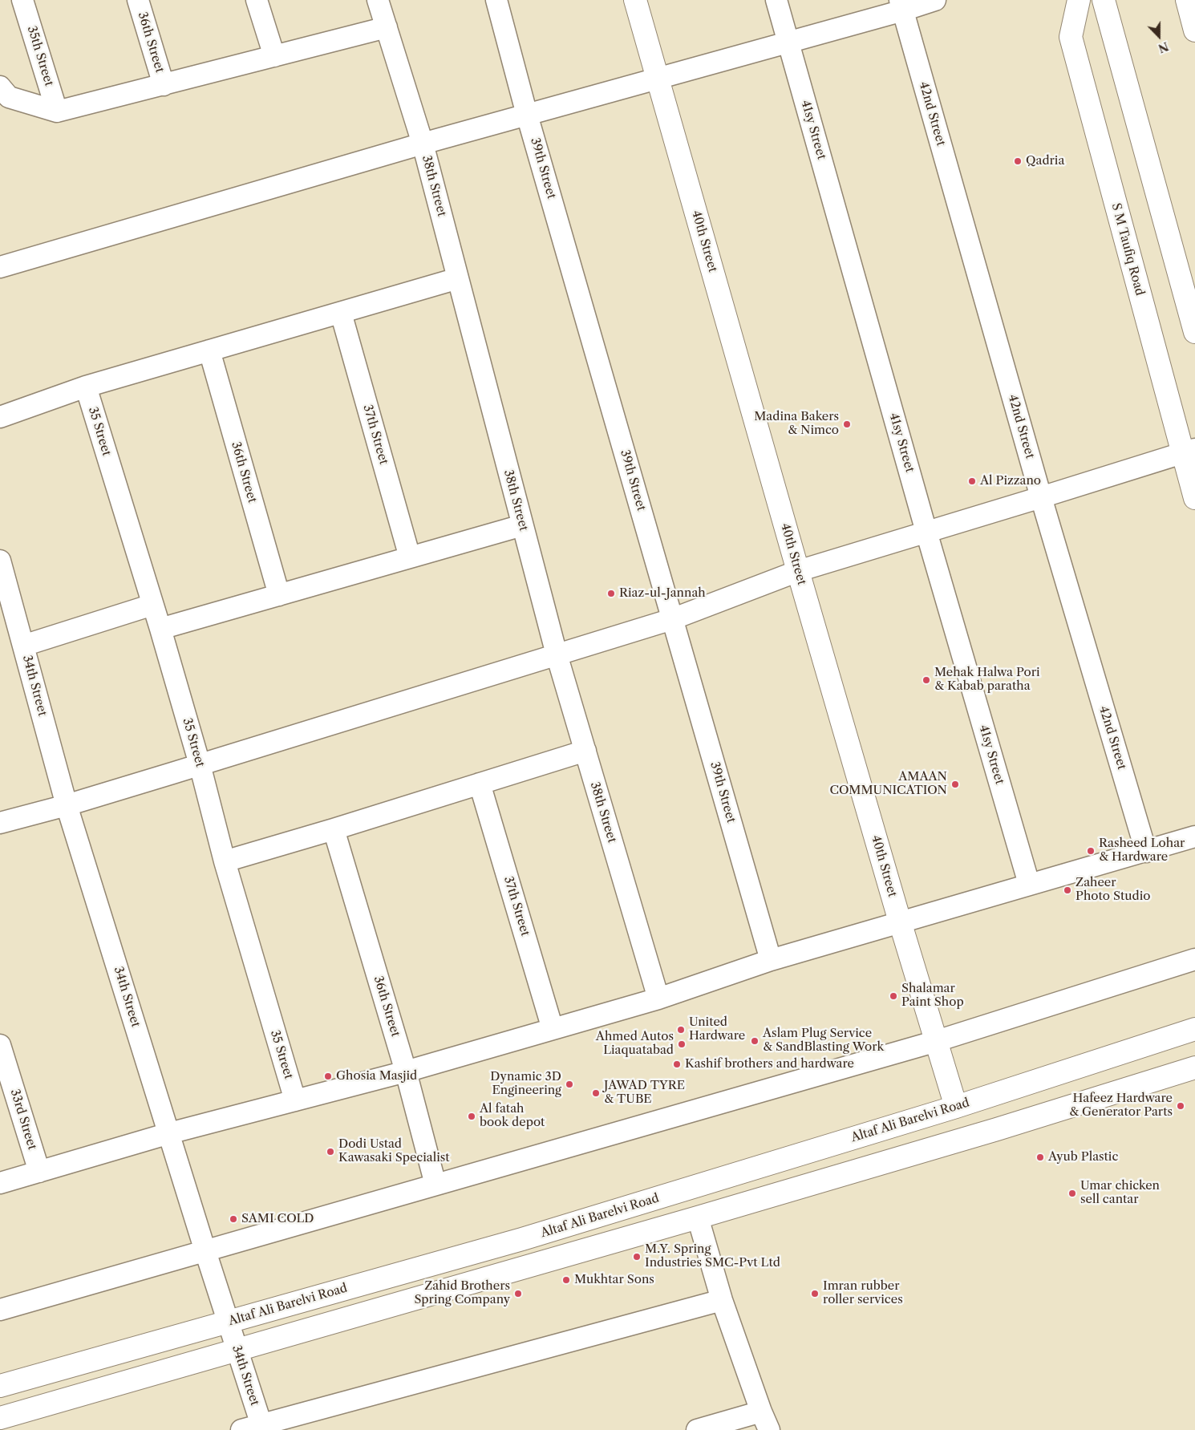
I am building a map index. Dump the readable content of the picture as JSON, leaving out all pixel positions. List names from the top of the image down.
{
  "streets": {
    "main road": ["40th Street", "S M Taufiq Road", "Altaf Ali Barelvi Road"],
    "street": [
      "36th Street",
      "35th Street",
      "42nd Street",
      "41sy Street",
      "39th Street",
      "38th Street",
      "35 Street",
      "37th Street",
      "34th Street",
      "33rd Street"
    ]
  },
  "crossings": [
    ["40th Street", "Altaf Ali Barelvi Road"],
    ["34th Street", "Altaf Ali Barelvi Road"]
  ],
  "places": [
    "Qadria",
    "Madina Bakers & Nimco",
    "Al Pizzano",
    "Riaz-ul-Jannah",
    "Mehak Halwa Pori & Kabab paratha",
    "AMAAN COMMUNICATION",
    "Rasheed Lohar & Hardware",
    "Zaheer Photo Studio",
    "Shalamar Paint Shop",
    "United Hardware",
    "Aslam Plug Service & SandBlasting Work",
    "Ahmed Autos Liaquatabad",
    "Kashif brothers and hardware",
    "Ghosia Masjid",
    "Dynamic 3D Engineering",
    "JAWAD TYRE & TUBE",
    "Hafeez Hardware & Generator Parts",
    "Al fatah book depot",
    "Dodi Ustad Kawasaki Specialist",
    "Ayub Plastic",
    "Umar chicken sell cantar",
    "SAMI COLD",
    "M.Y. Spring Industries SMC-Pvt Ltd",
    "Mukhtar Sons",
    "Zahid Brothers Spring Company",
    "Imran rubber roller services"
  ],
  "north": "bottom"
}
